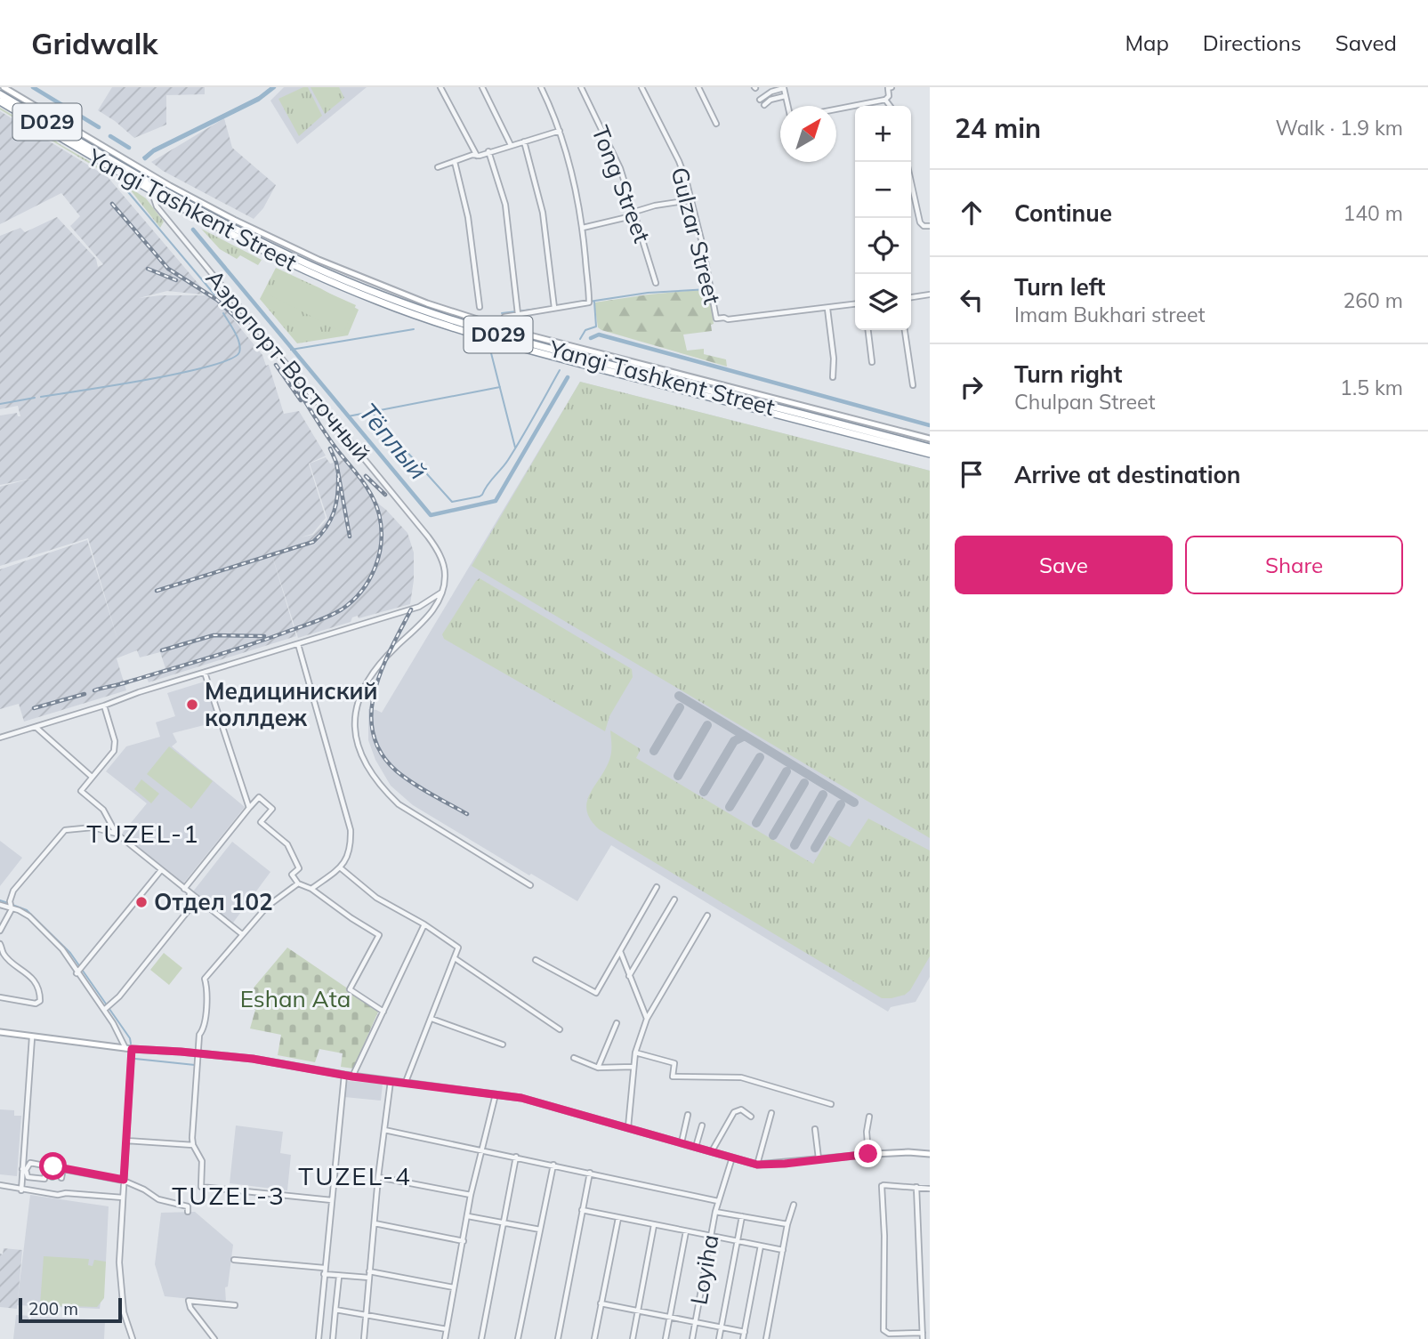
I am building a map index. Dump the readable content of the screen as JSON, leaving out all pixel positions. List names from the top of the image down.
{
  "streets": {
    "highway": ["D029", "Yangi Tashkent Street"],
    "street": [
      "Tong Street",
      "Gulzar Street",
      "Аэропорт-Восточный",
      "Loyiha"
    ]
  },
  "crossings": [
    ["Yangi Tashkent Street", "Аэропорт-Восточный"]
  ],
  "districts": ["TUZEL-1", "TUZEL-4", "TUZEL-3"],
  "water": ["Тёплый"],
  "parks": ["Eshan Аta"],
  "places": ["Медициниский коллдеж", "Отдел 102"],
  "scale_bar": "200 m",
  "north": "top right",
  "page": {
    "header": "Gridwalk",
    "nav": ["Map", "Directions", "Saved"],
    "heading": ["24 min", "Walk · 1.9 km"],
    "map_buttons": ["+", "−"],
    "list": [
      ["Continue", "140 m"],
      ["Turn left", "Imam Bukhari street", "260 m"],
      ["Turn right", "Chulpan Street", "1.5 km"],
      "Arrive at destination"
    ],
    "buttons": ["Save", "Share"],
    "scale": "200 m"
  }
}
